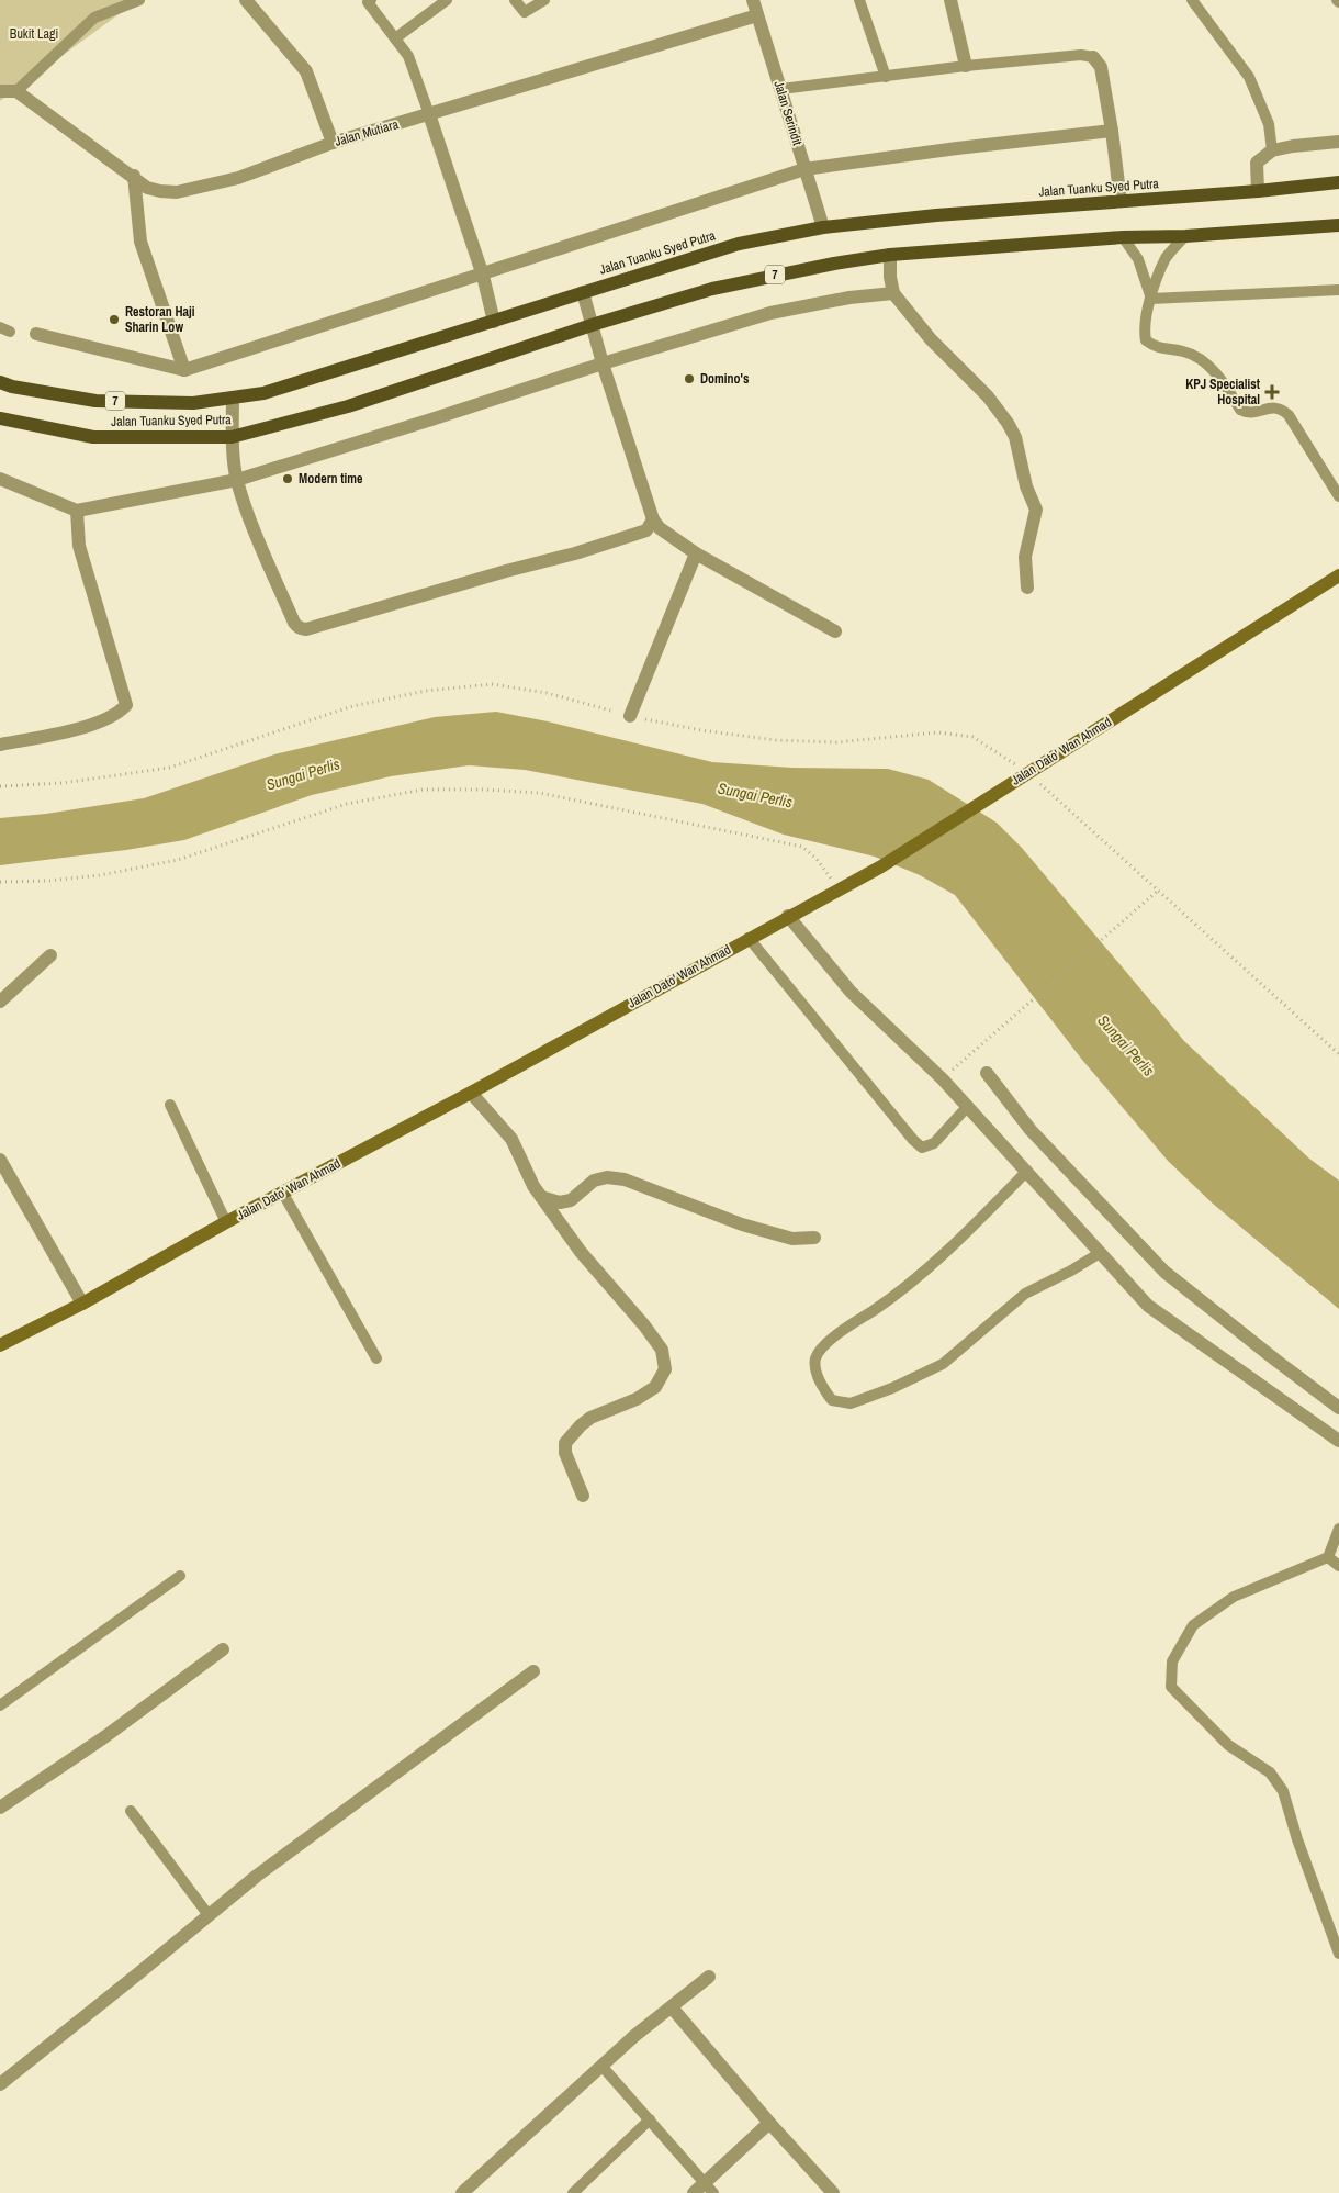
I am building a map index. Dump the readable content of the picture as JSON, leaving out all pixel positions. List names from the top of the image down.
{
  "streets": {
    "main road": ["Jalan Tuanku Syed Putra", "7", "Jalan Dato' Wan Ahmad"],
    "street": ["Jalan Serindit", "Jalan Mutiara"]
  },
  "crossings": [
    ["Jalan Serindit", "Jalan Mutiara"],
    ["Jalan Serindit", "Jalan Tuanku Syed Putra"]
  ],
  "water": ["Sungai Perlis"],
  "parks": ["Bukit Lagi"],
  "places": {
    "other": ["Restoran Haji Sharin Low", "Domino's", "Modern time"],
    "health": ["KPJ Specialist Hospital"]
  }
}
